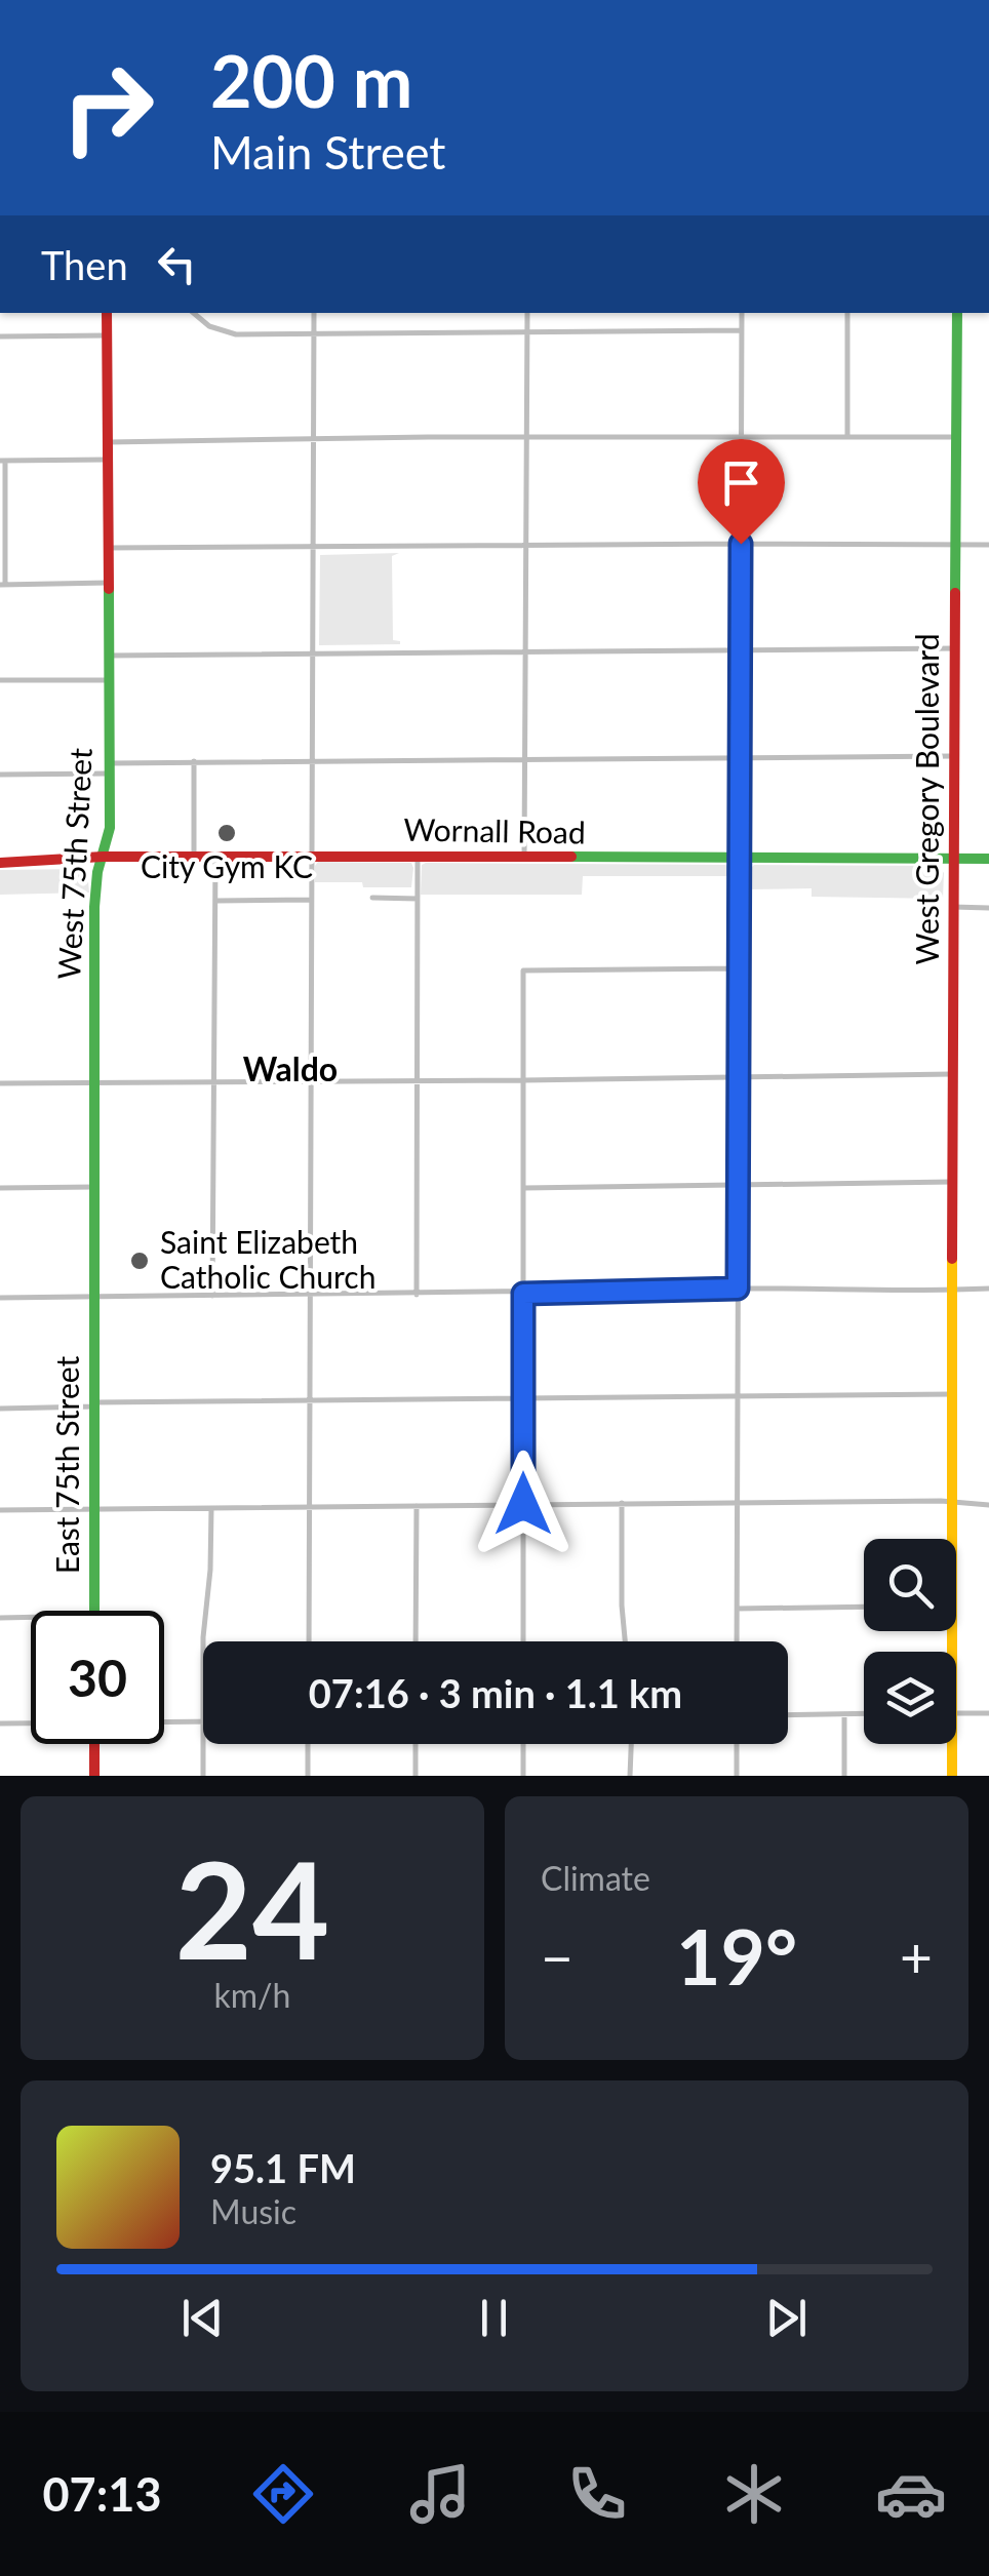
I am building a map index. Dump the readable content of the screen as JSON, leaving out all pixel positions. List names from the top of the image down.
{
  "streets": {
    "main road": [
      "West Gregory Boulevard",
      "Wornall Road",
      "West 75th Street",
      "East 75th Street"
    ]
  },
  "crossings": [
    ["West Gregory Boulevard", "Wornall Road"],
    ["Wornall Road", "West 75th Street"],
    ["West 75th Street", "East 75th Street"]
  ],
  "districts": ["Waldo"],
  "places": ["City Gym KC", "Saint Elizabeth Catholic Church"],
  "page": {
    "turn": ["200 m", "Main Street"],
    "then": "Then",
    "limit": "30",
    "trip": "07:16 · 3 min · 1.1 km",
    "tile": [
      ["24", "km/h"],
      "Climate"
    ],
    "heat": ["−", "19°", "+"],
    "song": ["95.1 FM", "Music"],
    "tabs": "07:13"
  }
}
